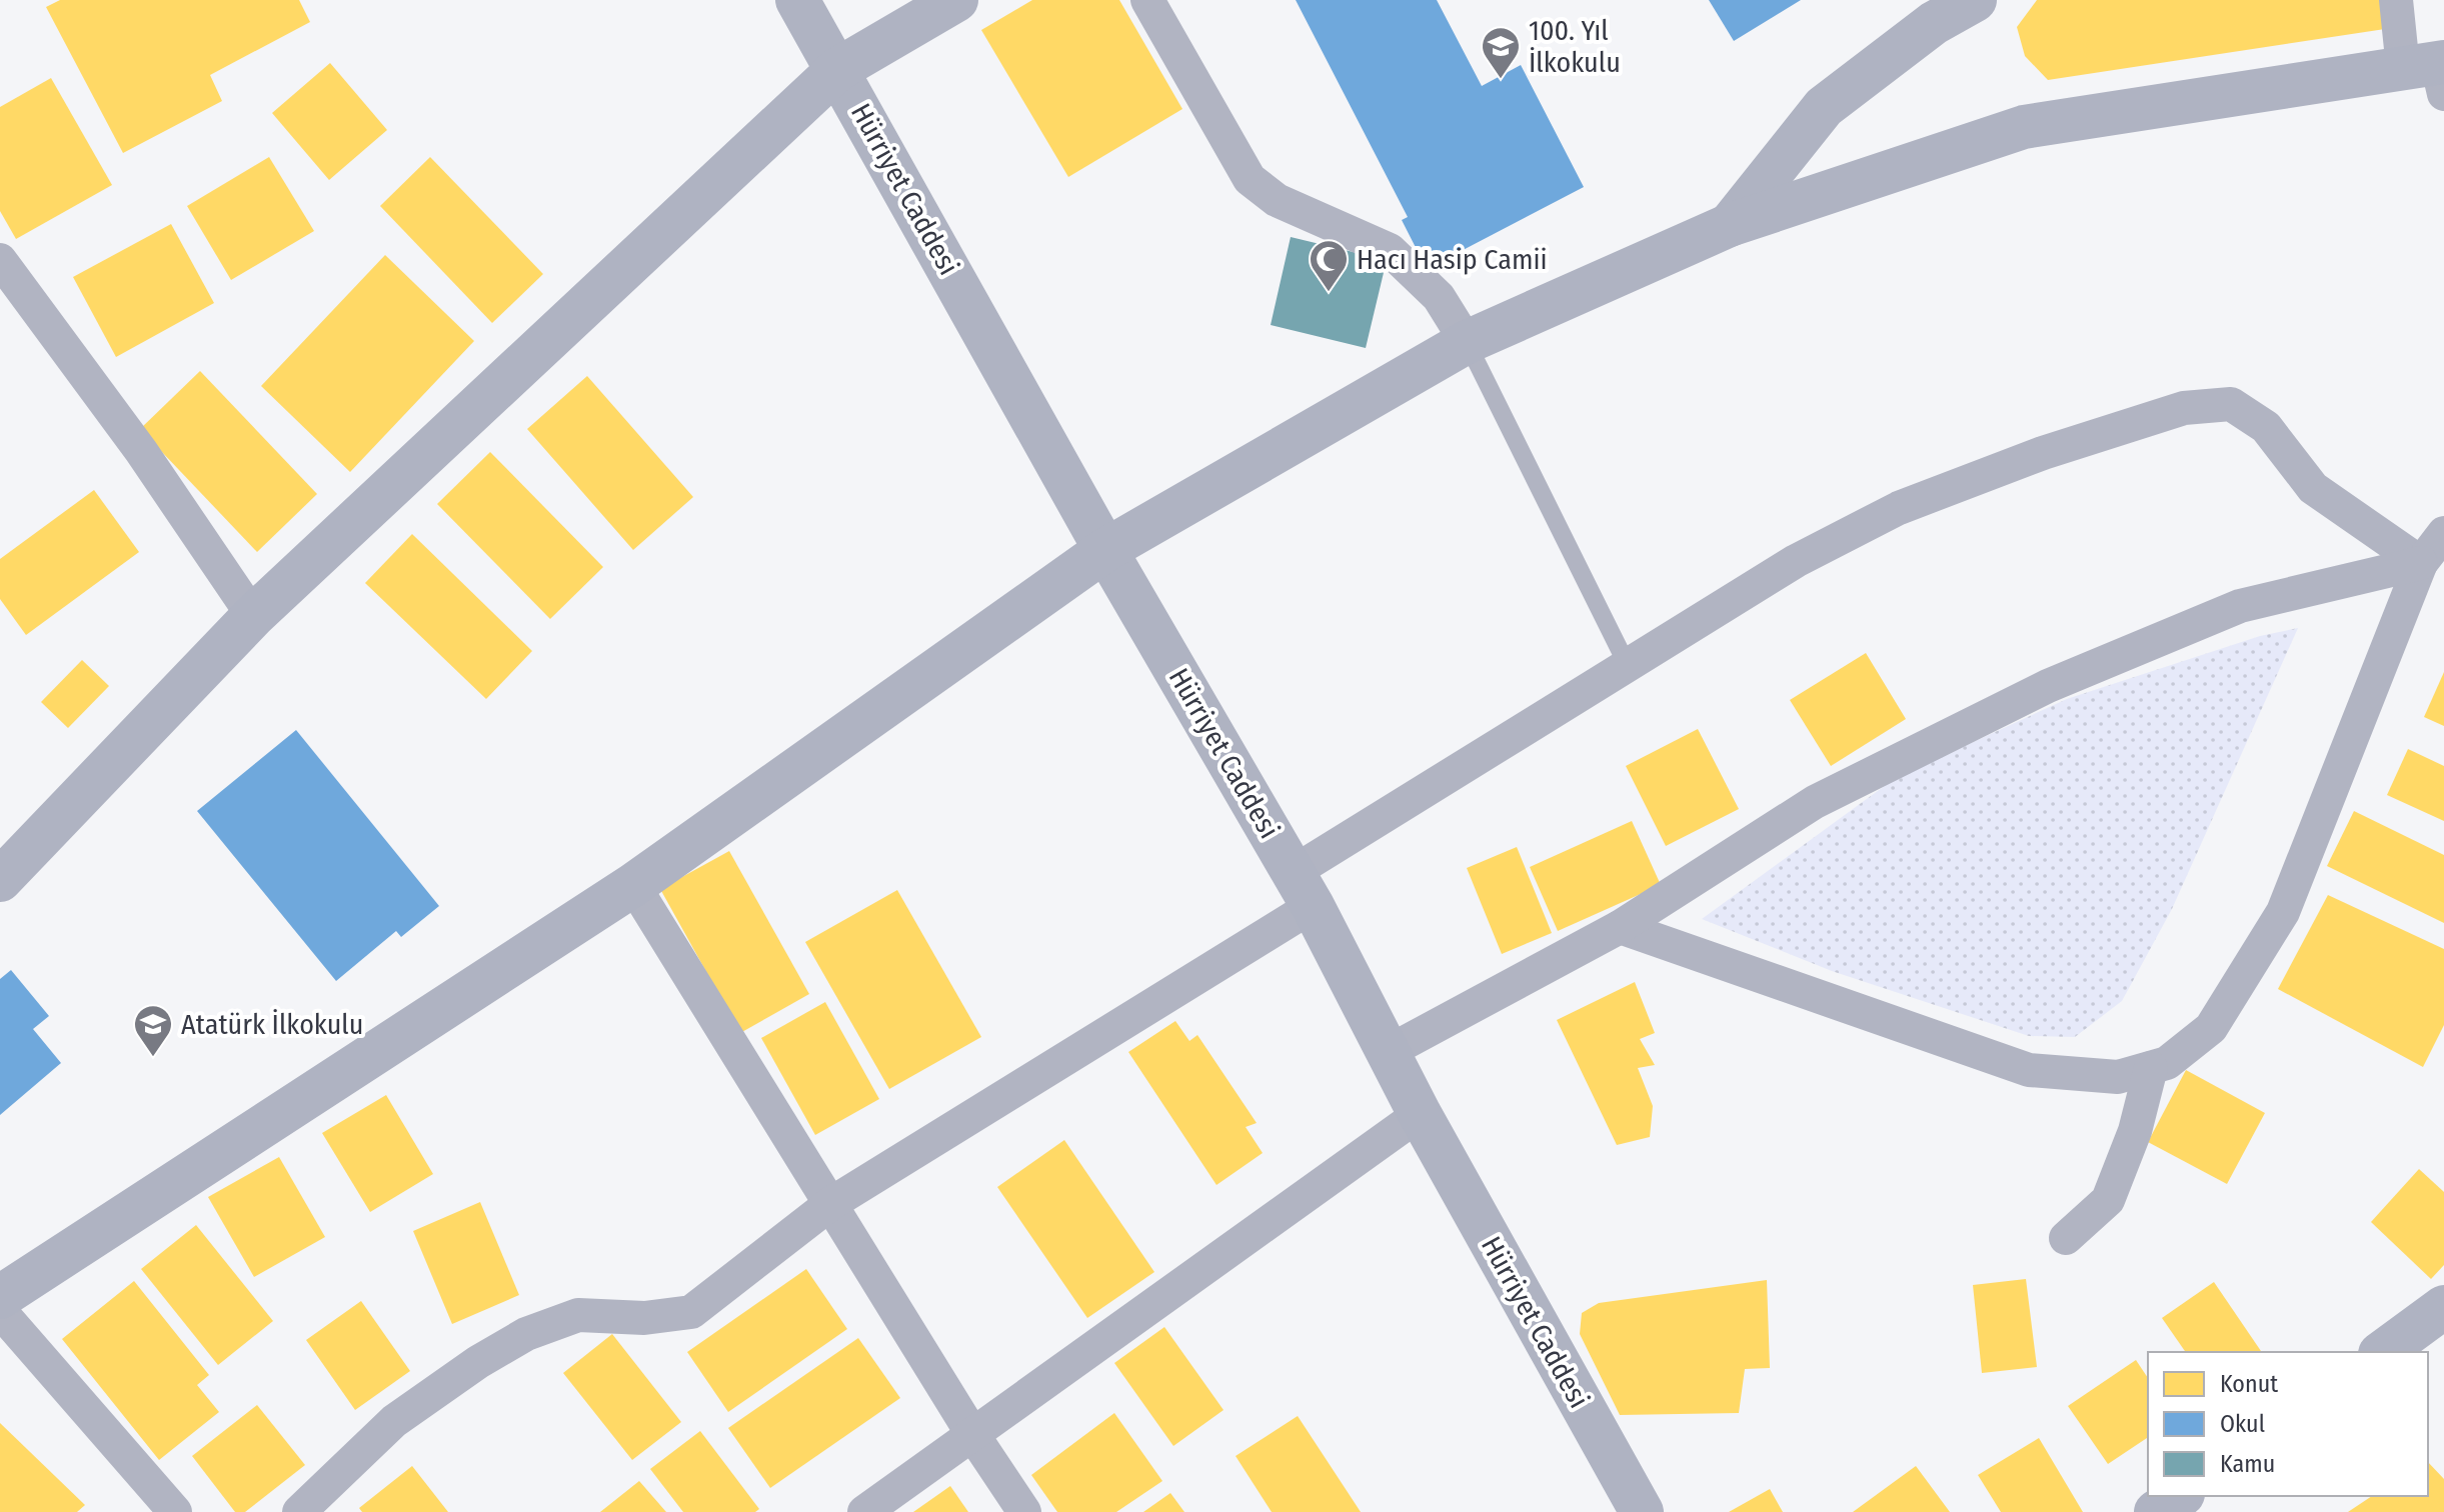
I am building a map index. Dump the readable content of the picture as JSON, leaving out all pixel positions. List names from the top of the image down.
{
  "streets": {
    "street": ["Hürriyet Caddesi"]
  },
  "places": {
    "school or university": ["100. Yıl İlkokulu", "Atatürk İlkokulu"],
    "mosque": ["Hacı Hasip Camii"]
  },
  "legend": ["Konut", "Okul", "Kamu"]
}
